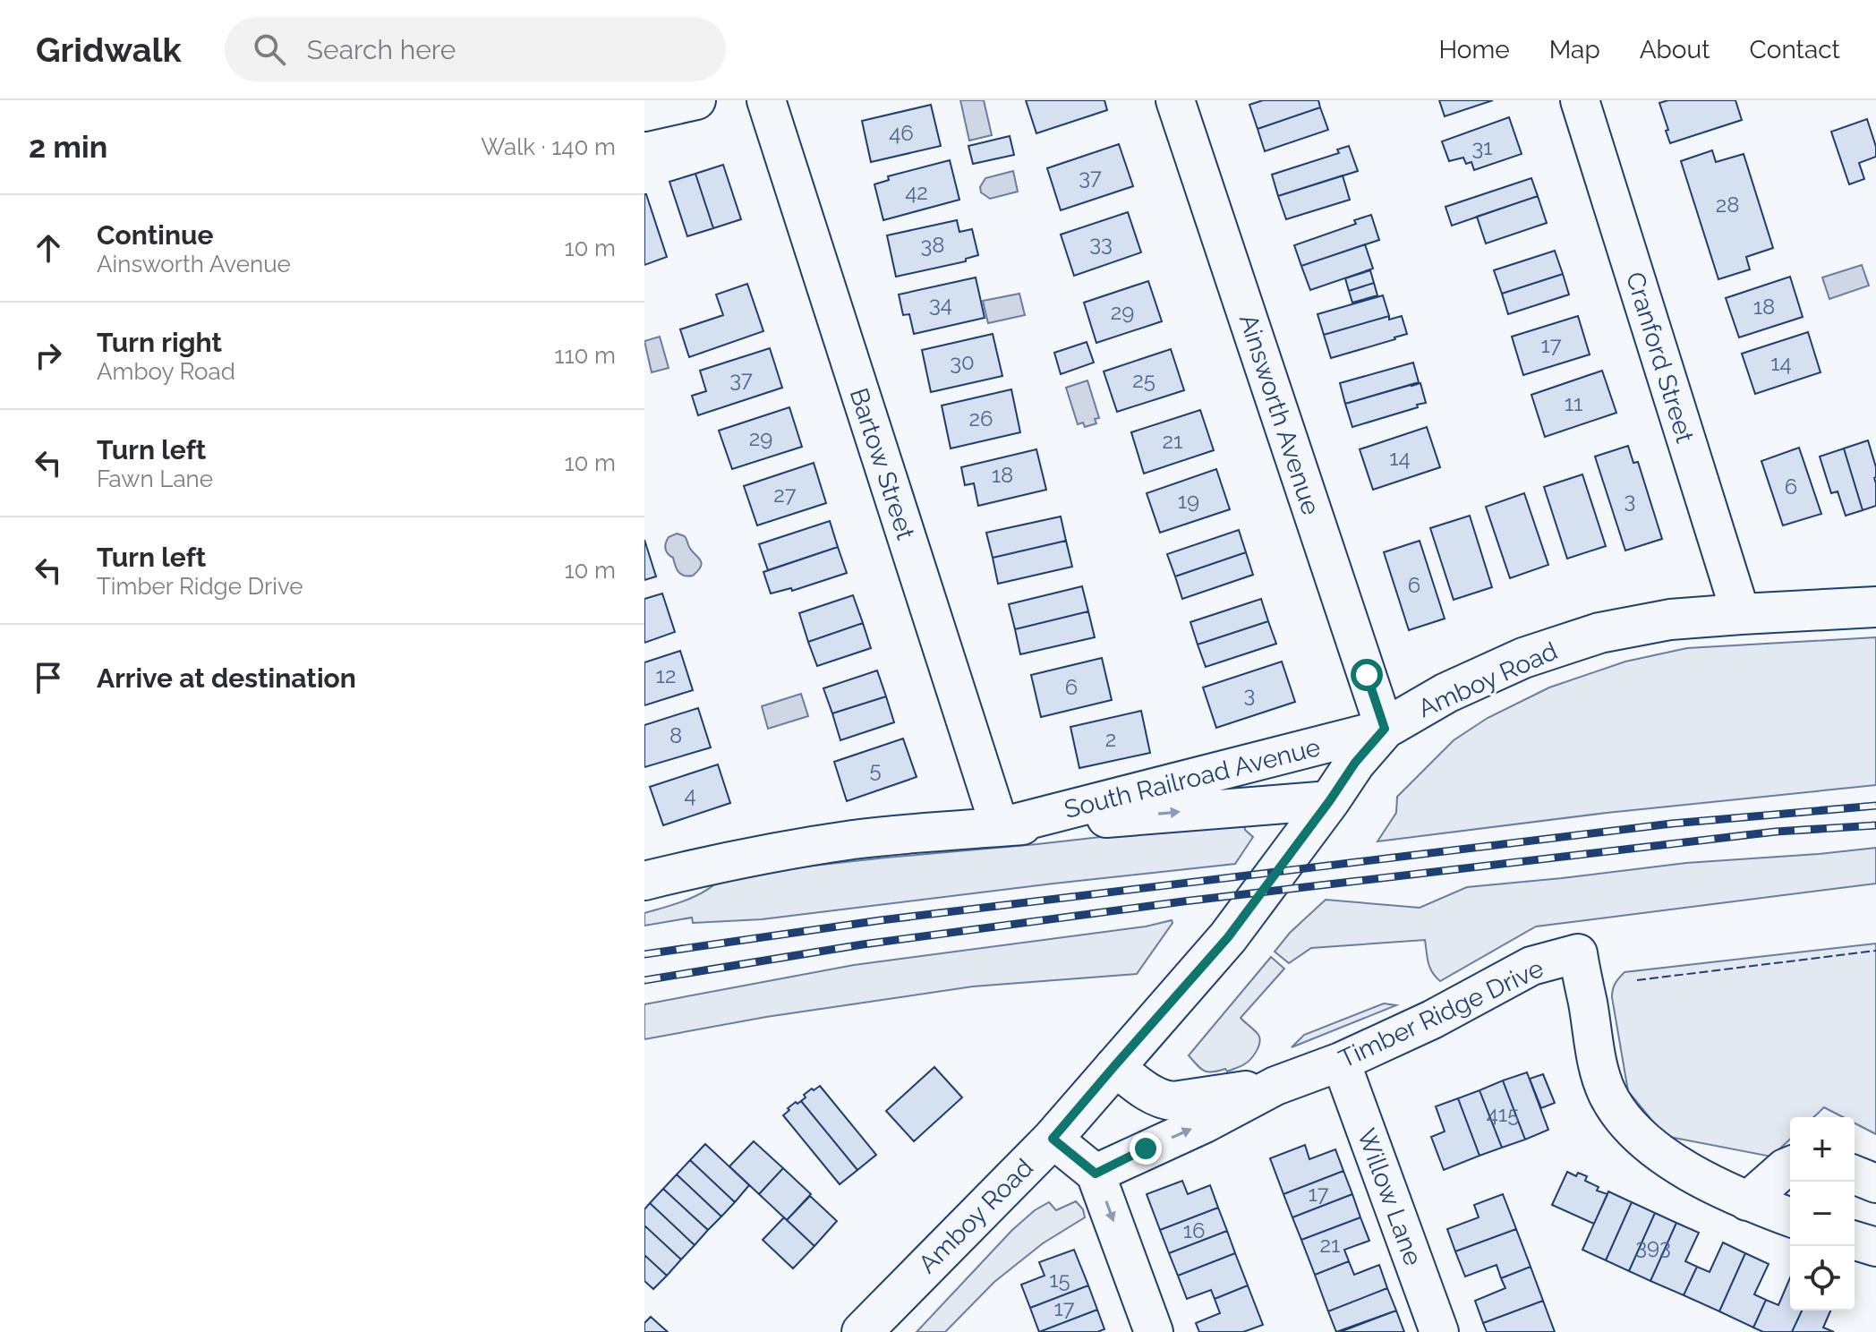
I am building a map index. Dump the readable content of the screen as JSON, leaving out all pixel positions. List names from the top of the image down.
{
  "streets": {
    "main road": ["Amboy Road"],
    "street": [
      "Cranford Street",
      "Ainsworth Avenue",
      "Bartow Street",
      "South Railroad Avenue",
      "Timber Ridge Drive",
      "Willow Lane"
    ]
  },
  "crossings": [
    ["Cranford Street", "Amboy Road"],
    ["Ainsworth Avenue", "Amboy Road"],
    ["Ainsworth Avenue", "South Railroad Avenue"],
    ["Bartow Street", "South Railroad Avenue"],
    ["Amboy Road", "South Railroad Avenue"],
    ["Amboy Road", "Timber Ridge Drive"],
    ["Timber Ridge Drive", "Willow Lane"]
  ],
  "house_numbers": [
    "46",
    "31",
    "37",
    "42",
    "28",
    "33",
    "38",
    "34",
    "18",
    "29",
    "17",
    "30",
    "14",
    "37",
    "25",
    "11",
    "26",
    "29",
    "21",
    "14",
    "18",
    "6",
    "27",
    "3",
    "19",
    "6",
    "12",
    "6",
    "3",
    "8",
    "2",
    "5",
    "4",
    "415",
    "17",
    "16",
    "21",
    "393",
    "15",
    "17"
  ],
  "page": {
    "header": "Gridwalk",
    "search": "Search here",
    "nav": [
      "Home",
      "Map",
      "About",
      "Contact"
    ],
    "heading": ["2 min", "Walk · 140 m"],
    "list": [
      ["Continue", "Ainsworth Avenue", "10 m"],
      ["Turn right", "Amboy Road", "110 m"],
      ["Turn left", "Fawn Lane", "10 m"],
      ["Turn left", "Timber Ridge Drive", "10 m"],
      "Arrive at destination"
    ],
    "map_buttons": ["+", "−"]
  }
}
